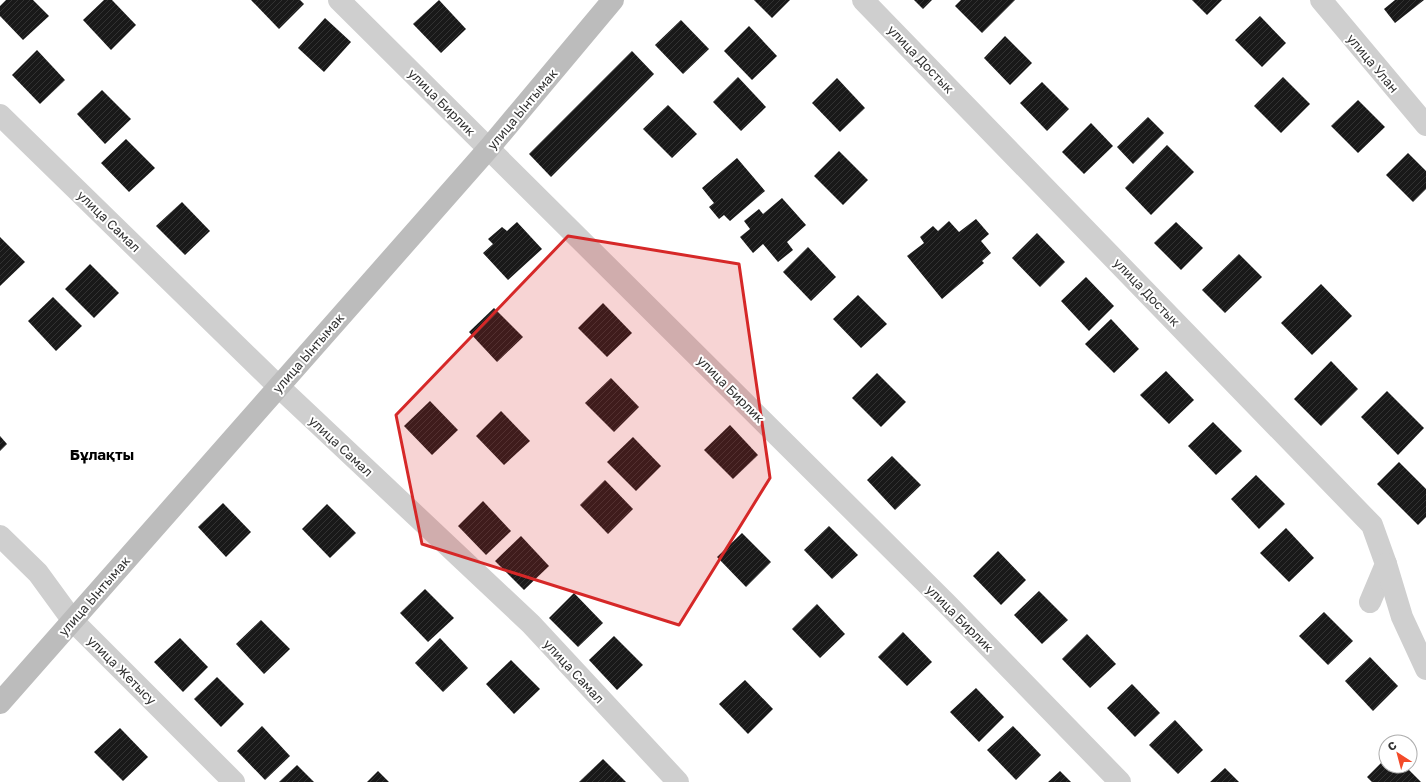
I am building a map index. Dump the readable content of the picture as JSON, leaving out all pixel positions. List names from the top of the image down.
{
  "streets": {
    "street": [
      "улица Достык",
      "улица Улан",
      "улица Бирлик",
      "улица Ынтымак",
      "улица Самал",
      "улица Жетысу"
    ]
  },
  "crossings": [
    ["улица Бирлик", "улица Ынтымак"],
    ["улица Ынтымак", "улица Самал"],
    ["улица Ынтымак", "улица Жетысу"]
  ],
  "districts": ["Бұлақты"],
  "north": "top left"
}
